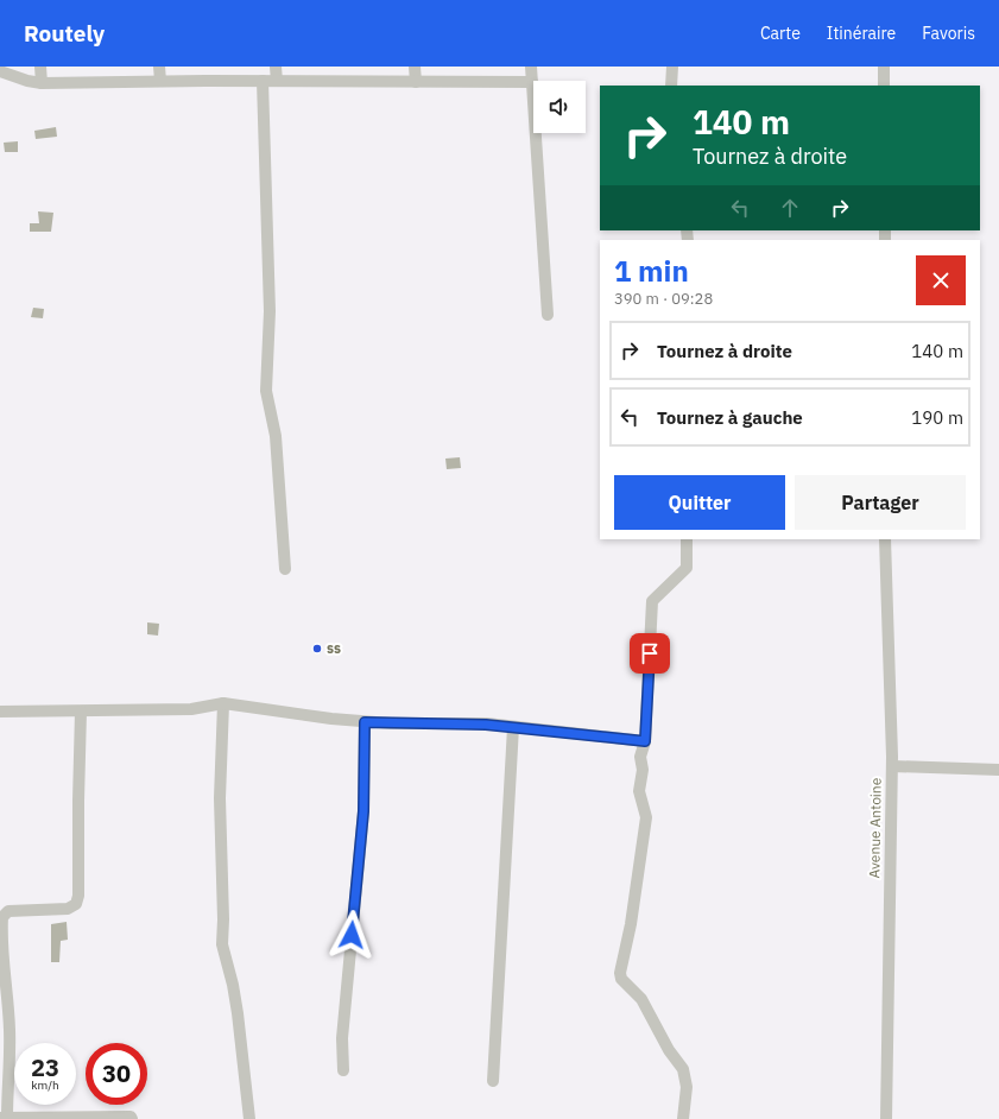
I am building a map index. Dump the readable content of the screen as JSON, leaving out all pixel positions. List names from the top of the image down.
{
  "streets": {
    "street": ["Avenue Antoine"]
  },
  "places": ["ss"],
  "page": {
    "header": "Routely",
    "nav": ["Carte", "Itinéraire", "Favoris"],
    "turn": ["140 m", "Tournez à droite"],
    "heading": ["1 min", "390 m · 09:28"],
    "list": [
      {
        "name": "Tournez à droite",
        "value": "140 m"
      },
      {
        "name": "Tournez à gauche",
        "value": "190 m"
      }
    ],
    "buttons": ["Quitter", "Partager"],
    "speed": "23 km/h",
    "limit": "30"
  }
}
